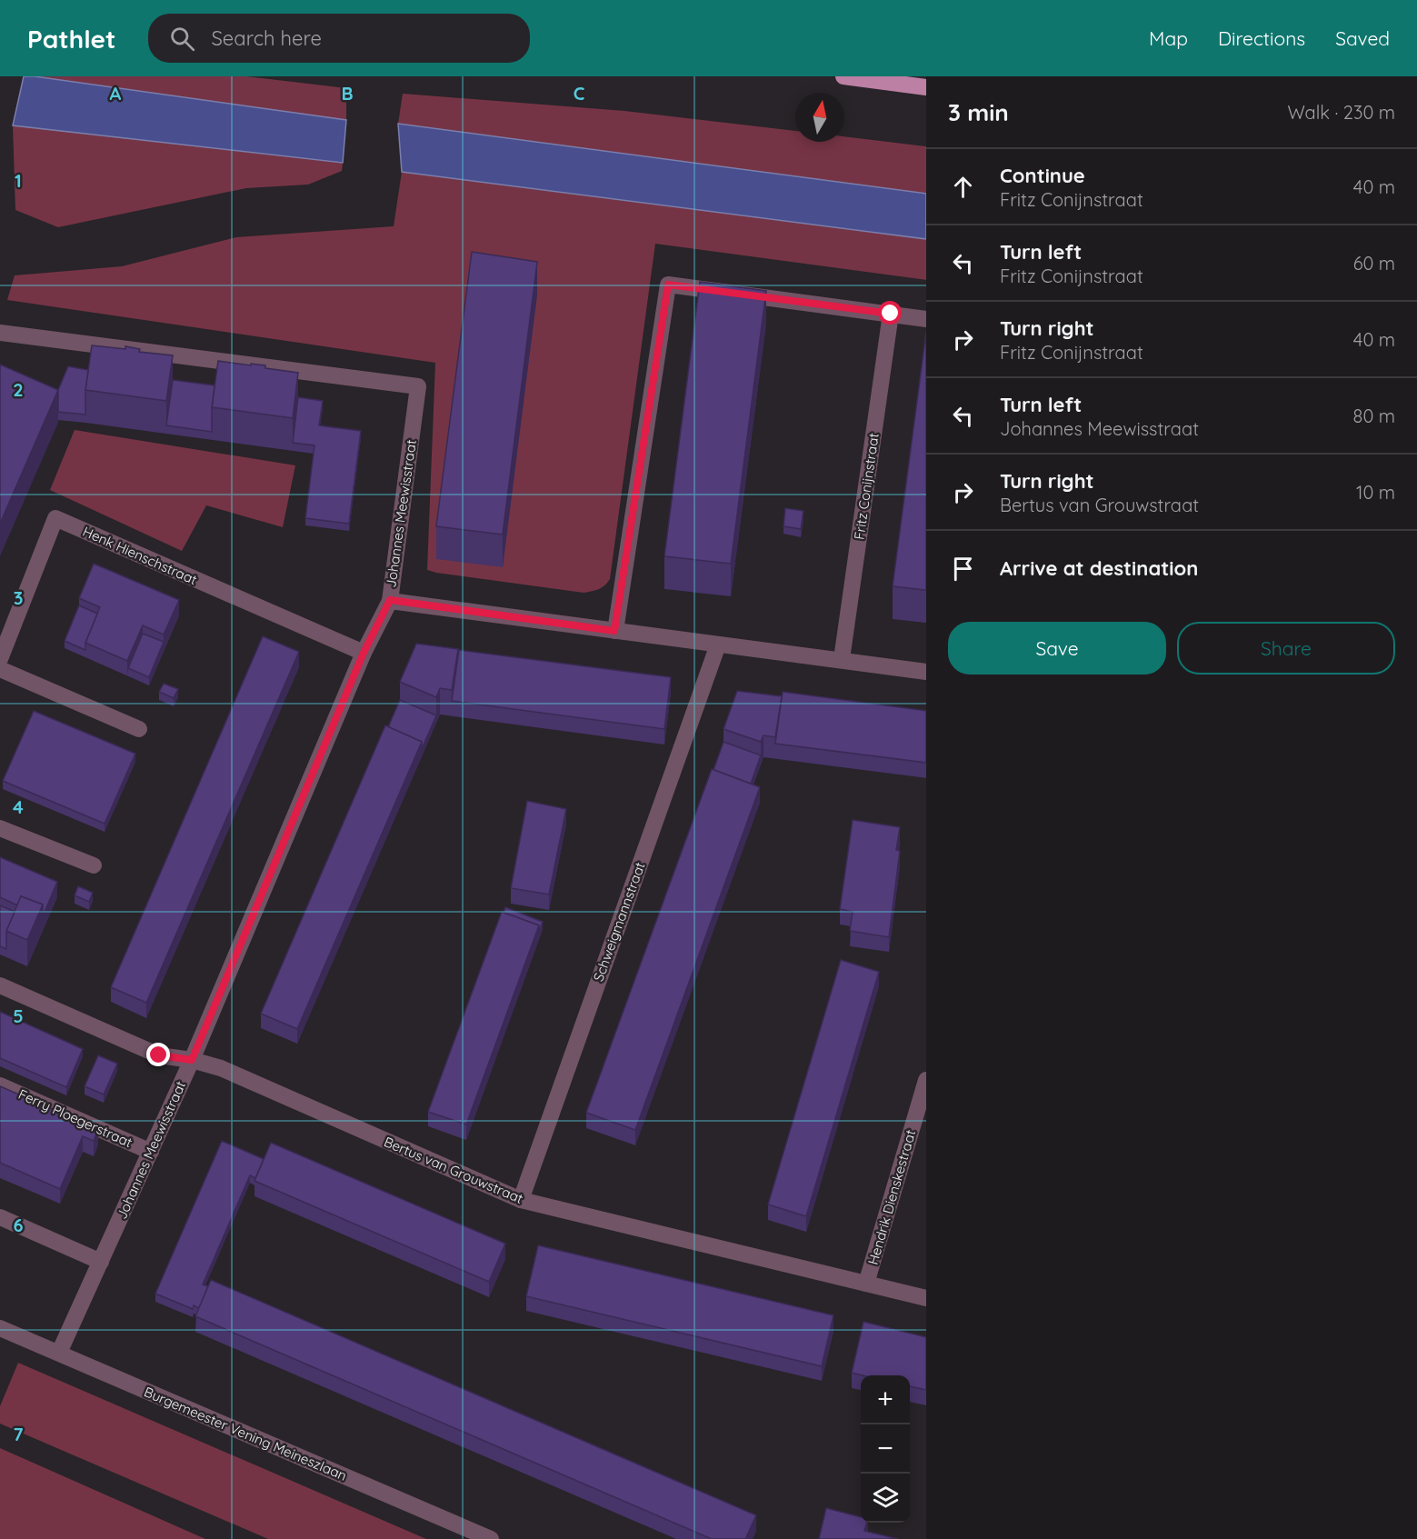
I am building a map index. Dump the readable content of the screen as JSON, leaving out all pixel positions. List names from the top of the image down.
{
  "streets": {
    "street": [
      "Fritz Conijnstraat",
      "Johannes Meewisstraat",
      "Henk Hienschstraat",
      "Schweigmannstraat",
      "Ferry Ploegerstraat",
      "Bertus van Grouwstraat",
      "Hendrik Dienskestraat",
      "Burgemeester Vening Meineszlaan"
    ]
  },
  "crossings": [
    ["Johannes Meewisstraat", "Henk Hienschstraat"],
    ["Johannes Meewisstraat", "Ferry Ploegerstraat"],
    ["Johannes Meewisstraat", "Bertus van Grouwstraat"],
    ["Johannes Meewisstraat", "Burgemeester Vening Meineszlaan"],
    ["Schweigmannstraat", "Bertus van Grouwstraat"],
    ["Bertus van Grouwstraat", "Hendrik Dienskestraat"]
  ],
  "north": "top",
  "page": {
    "header": "Pathlet",
    "search": "Search here",
    "nav": ["Map", "Directions", "Saved"],
    "heading": ["3 min", "Walk · 230 m"],
    "list": [
      ["Continue", "Fritz Conijnstraat", "40 m"],
      ["Turn left", "Fritz Conijnstraat", "60 m"],
      ["Turn right", "Fritz Conijnstraat", "40 m"],
      ["Turn left", "Johannes Meewisstraat", "80 m"],
      ["Turn right", "Bertus van Grouwstraat", "10 m"],
      "Arrive at destination"
    ],
    "buttons": ["Save", "Share"],
    "map_buttons": ["+", "−"]
  },
  "grid": {
    "columns": ["A", "B", "C"],
    "rows": [
      "1",
      "2",
      "3",
      "4",
      "5",
      "6",
      "7"
    ]
  }
}
